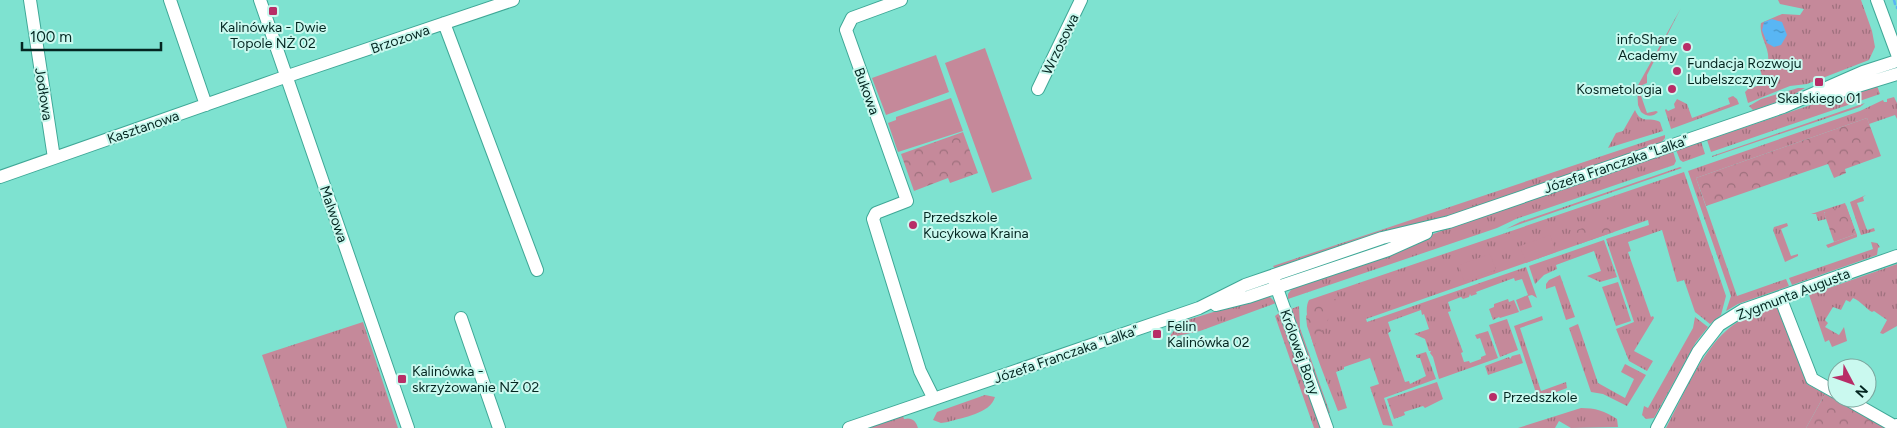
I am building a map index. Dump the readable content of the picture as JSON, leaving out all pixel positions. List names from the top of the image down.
{
  "streets": {
    "street": [
      "Brzozowa",
      "Wrzosowa",
      "Bukowa",
      "Jodłowa",
      "Kasztanowa",
      "Józefa Franczaka \"Lalka\"",
      "Malwowa",
      "Zygmunta Augusta",
      "Królowej Bony"
    ]
  },
  "crossings": [
    ["Brzozowa", "Kasztanowa"],
    ["Brzozowa", "Malwowa"],
    ["Bukowa", "Józefa Franczaka \"Lalka\""],
    ["Jodłowa", "Kasztanowa"],
    ["Kasztanowa", "Malwowa"],
    ["Józefa Franczaka \"Lalka\"", "Królowej Bony"]
  ],
  "places": {
    "transit": [
      "Kalinówka - Dwie Topole NŻ 02",
      "Skalskiego 01",
      "Felin Kalinówka 02",
      "Kalinówka - skrzyżowanie NŻ 02"
    ],
    "other": [
      "infoShare Academy",
      "Fundacja Rozwoju Lubelszczyzny",
      "Kosmetologia",
      "Przedszkole Kucykowa Kraina",
      "Przedszkole"
    ]
  },
  "scale_bar": "100 m",
  "north": "bottom right"
}
